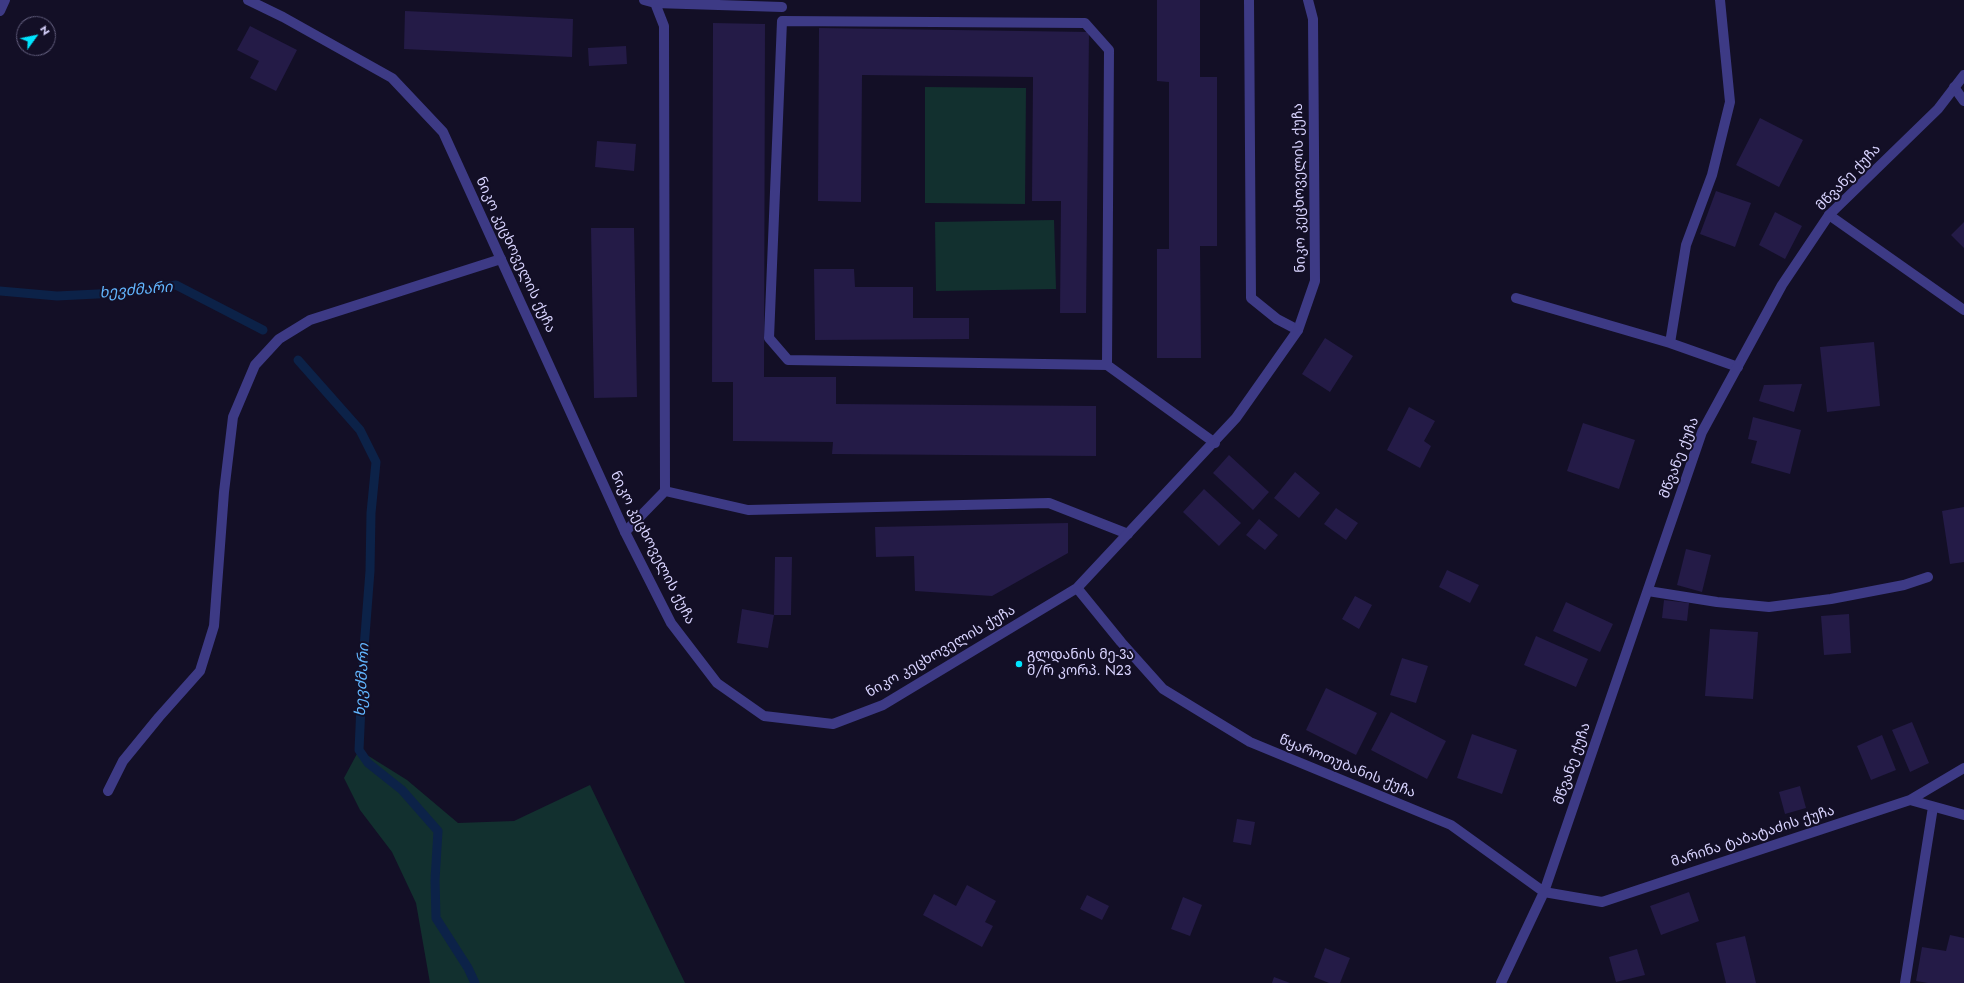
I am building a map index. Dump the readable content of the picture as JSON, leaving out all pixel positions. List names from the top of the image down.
{
  "streets": {
    "street": [
      "მწვანე ქუჩა",
      "ნიკო კეცხოველის ქუჩა",
      "წყაროთუბანის ქუჩა",
      "მარინა ტაბატაძის ქუჩა"
    ]
  },
  "crossings": [
    ["მწვანე ქუჩა", "წყაროთუბანის ქუჩა"],
    ["მწვანე ქუჩა", "მარინა ტაბატაძის ქუჩა"],
    ["ნიკო კეცხოველის ქუჩა", "წყაროთუბანის ქუჩა"],
    ["წყაროთუბანის ქუჩა", "მარინა ტაბატაძის ქუჩა"]
  ],
  "water": ["ხევძმარი"],
  "places": ["გლდანის მე-3ა მ/რ კორპ. N23"],
  "north": "top right"
}
